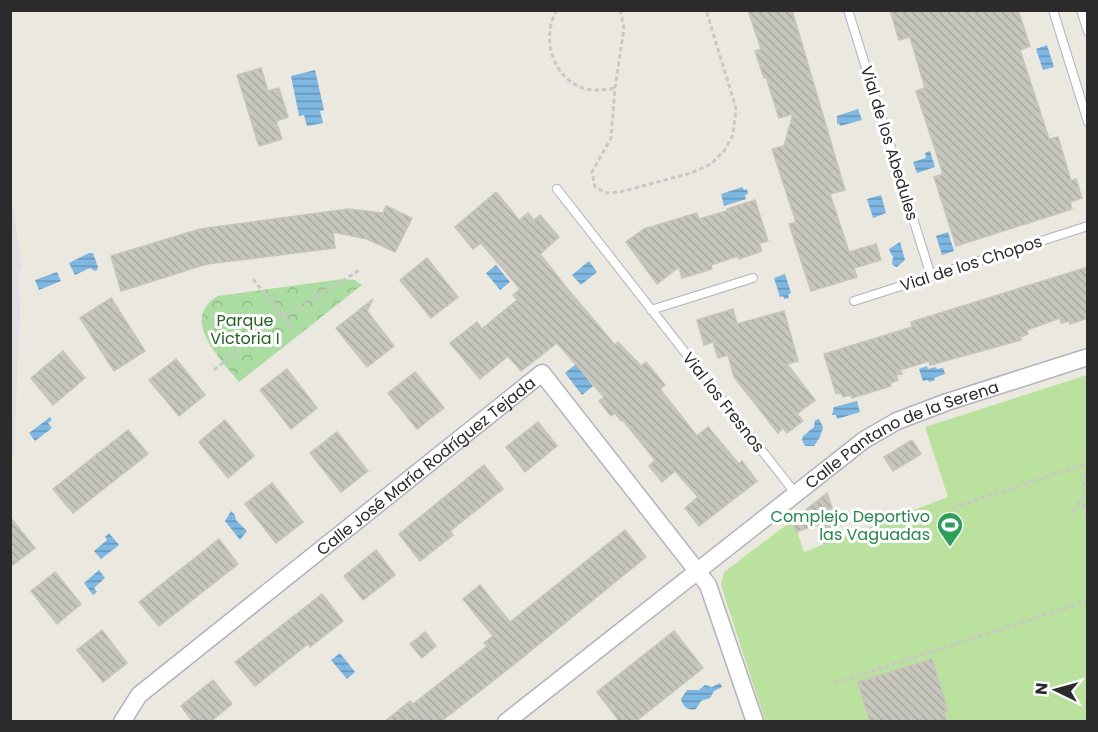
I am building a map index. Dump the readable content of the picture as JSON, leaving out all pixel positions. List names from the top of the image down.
{
  "streets": {
    "street": ["Calle Pantano de la Serena", "Calle José María Rodríguez Tejada"],
    "lane": ["Vial de los Abedules", "Vial de los Chopos", "Vial los Fresnos"]
  },
  "crossings": [
    ["Vial de los Abedules", "Vial de los Chopos"],
    ["Vial los Fresnos", "Calle Pantano de la Serena"],
    ["Calle Pantano de la Serena", "Calle José María Rodríguez Tejada"]
  ],
  "parks": ["Parque Victoria I"],
  "places": {
    "sports": ["Complejo Deportivo las Vaguadas"]
  },
  "north": "left"
}
